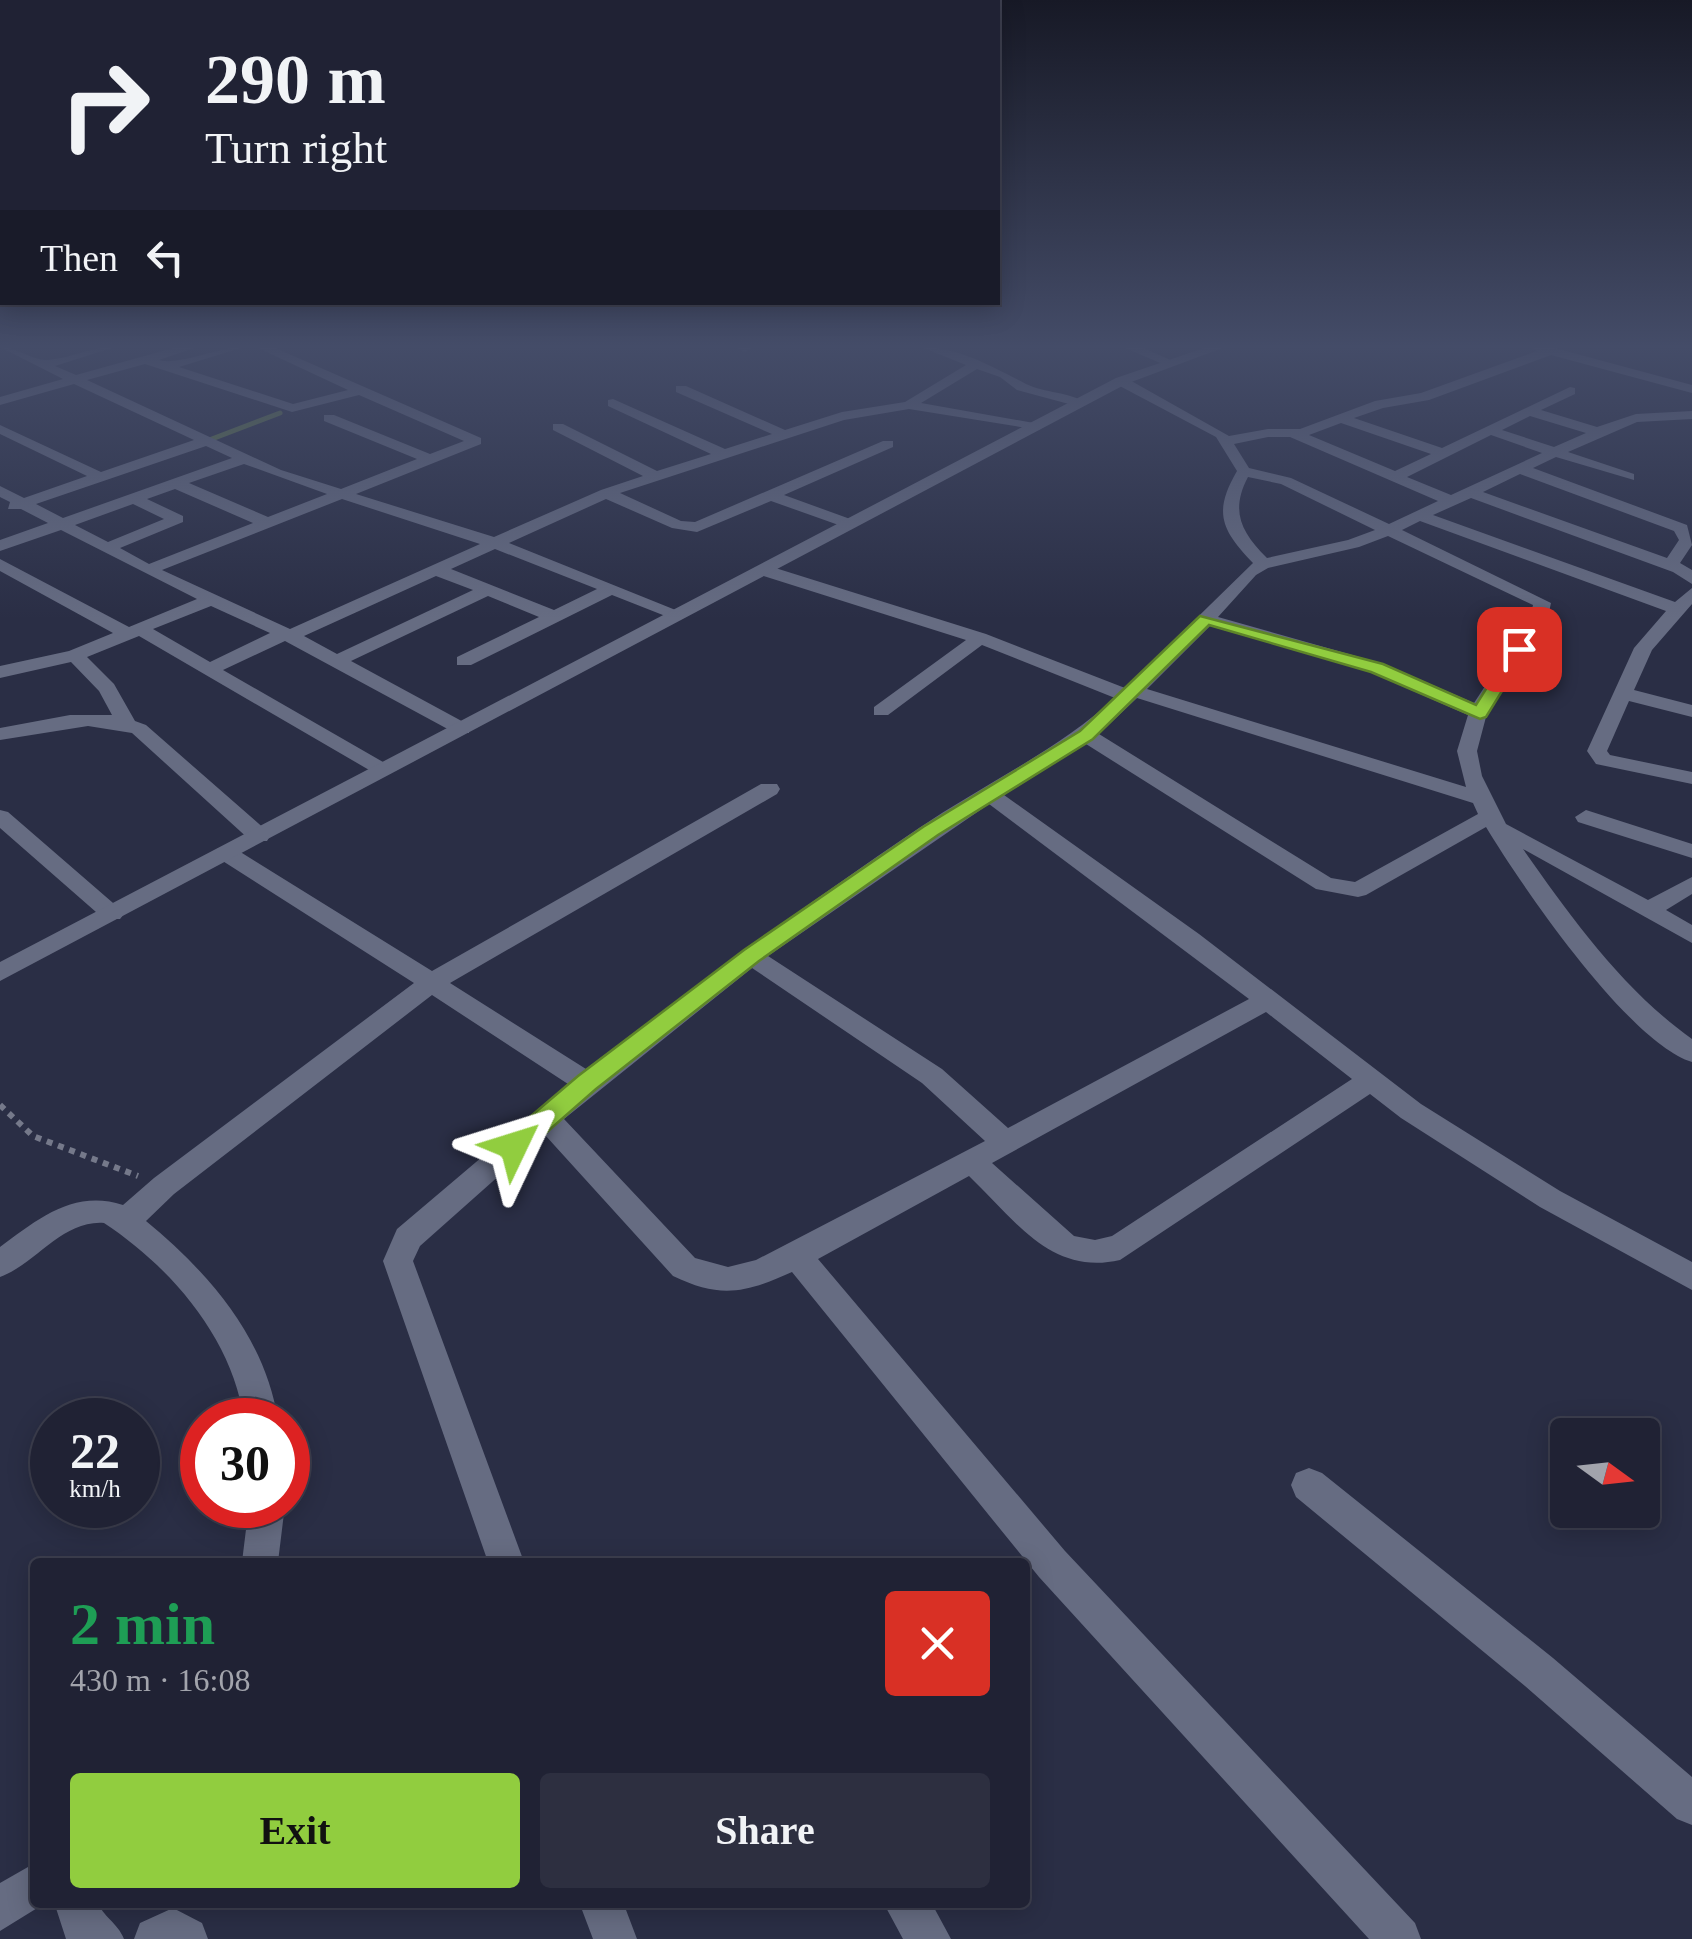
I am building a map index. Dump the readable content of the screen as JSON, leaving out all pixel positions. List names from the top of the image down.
{
  "north": "right",
  "page": {
    "turn": ["290 m", "Turn right"],
    "then": "Then",
    "speed": "22 km/h",
    "limit": "30",
    "heading": ["2 min", "430 m · 16:08"],
    "buttons": ["Exit", "Share"]
  }
}
